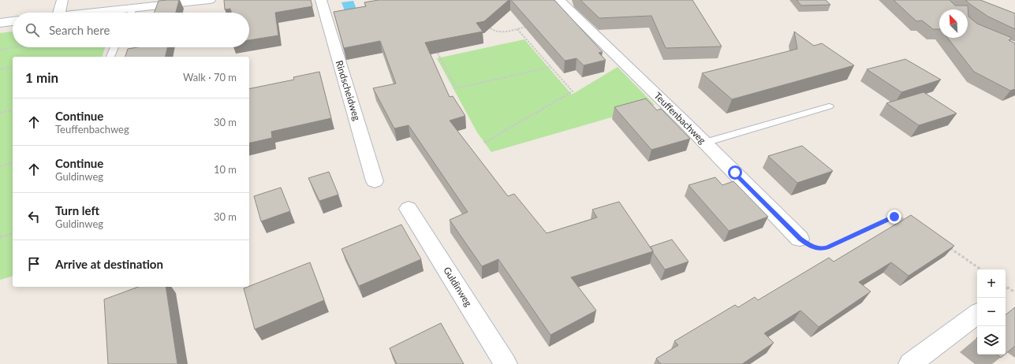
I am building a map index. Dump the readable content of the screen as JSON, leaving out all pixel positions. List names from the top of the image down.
{
  "streets": {
    "street": ["Rindscheidweg", "Teuffenbachweg", "Guldinweg"]
  },
  "north": "top left",
  "page": {
    "search": "Search here",
    "heading": ["1 min", "Walk · 70 m"],
    "list": [
      ["Continue", "Teuffenbachweg", "30 m"],
      ["Continue", "Guldinweg", "10 m"],
      ["Turn left", "Guldinweg", "30 m"],
      "Arrive at destination"
    ],
    "map_buttons": ["+", "−"]
  }
}
